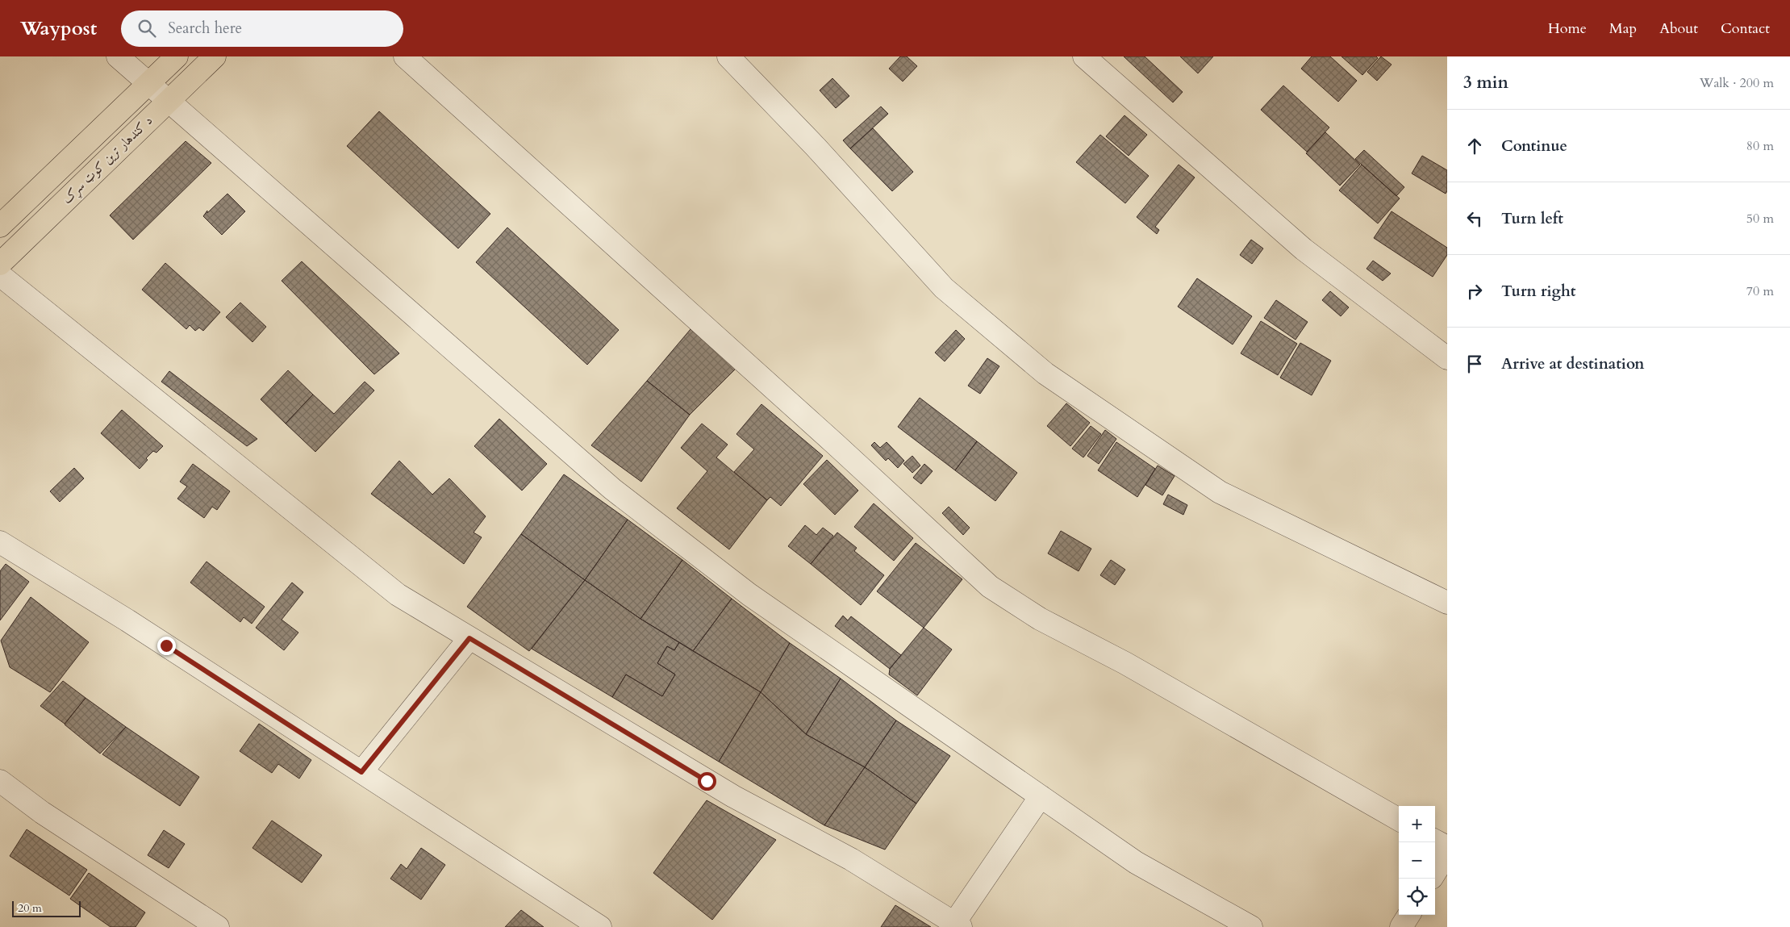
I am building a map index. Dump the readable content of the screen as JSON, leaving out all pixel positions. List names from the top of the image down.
{
  "streets": {
    "main road": ["د کندهار ترين کوټ سړک"]
  },
  "scale_bar": "20 m",
  "page": {
    "header": "Waypost",
    "search": "Search here",
    "nav": [
      "Home",
      "Map",
      "About",
      "Contact"
    ],
    "heading": ["3 min", "Walk · 200 m"],
    "list": [
      ["Continue", "80 m"],
      ["Turn left", "50 m"],
      ["Turn right", "70 m"],
      "Arrive at destination"
    ],
    "map_buttons": ["+", "−"],
    "scale": "20 m"
  }
}
